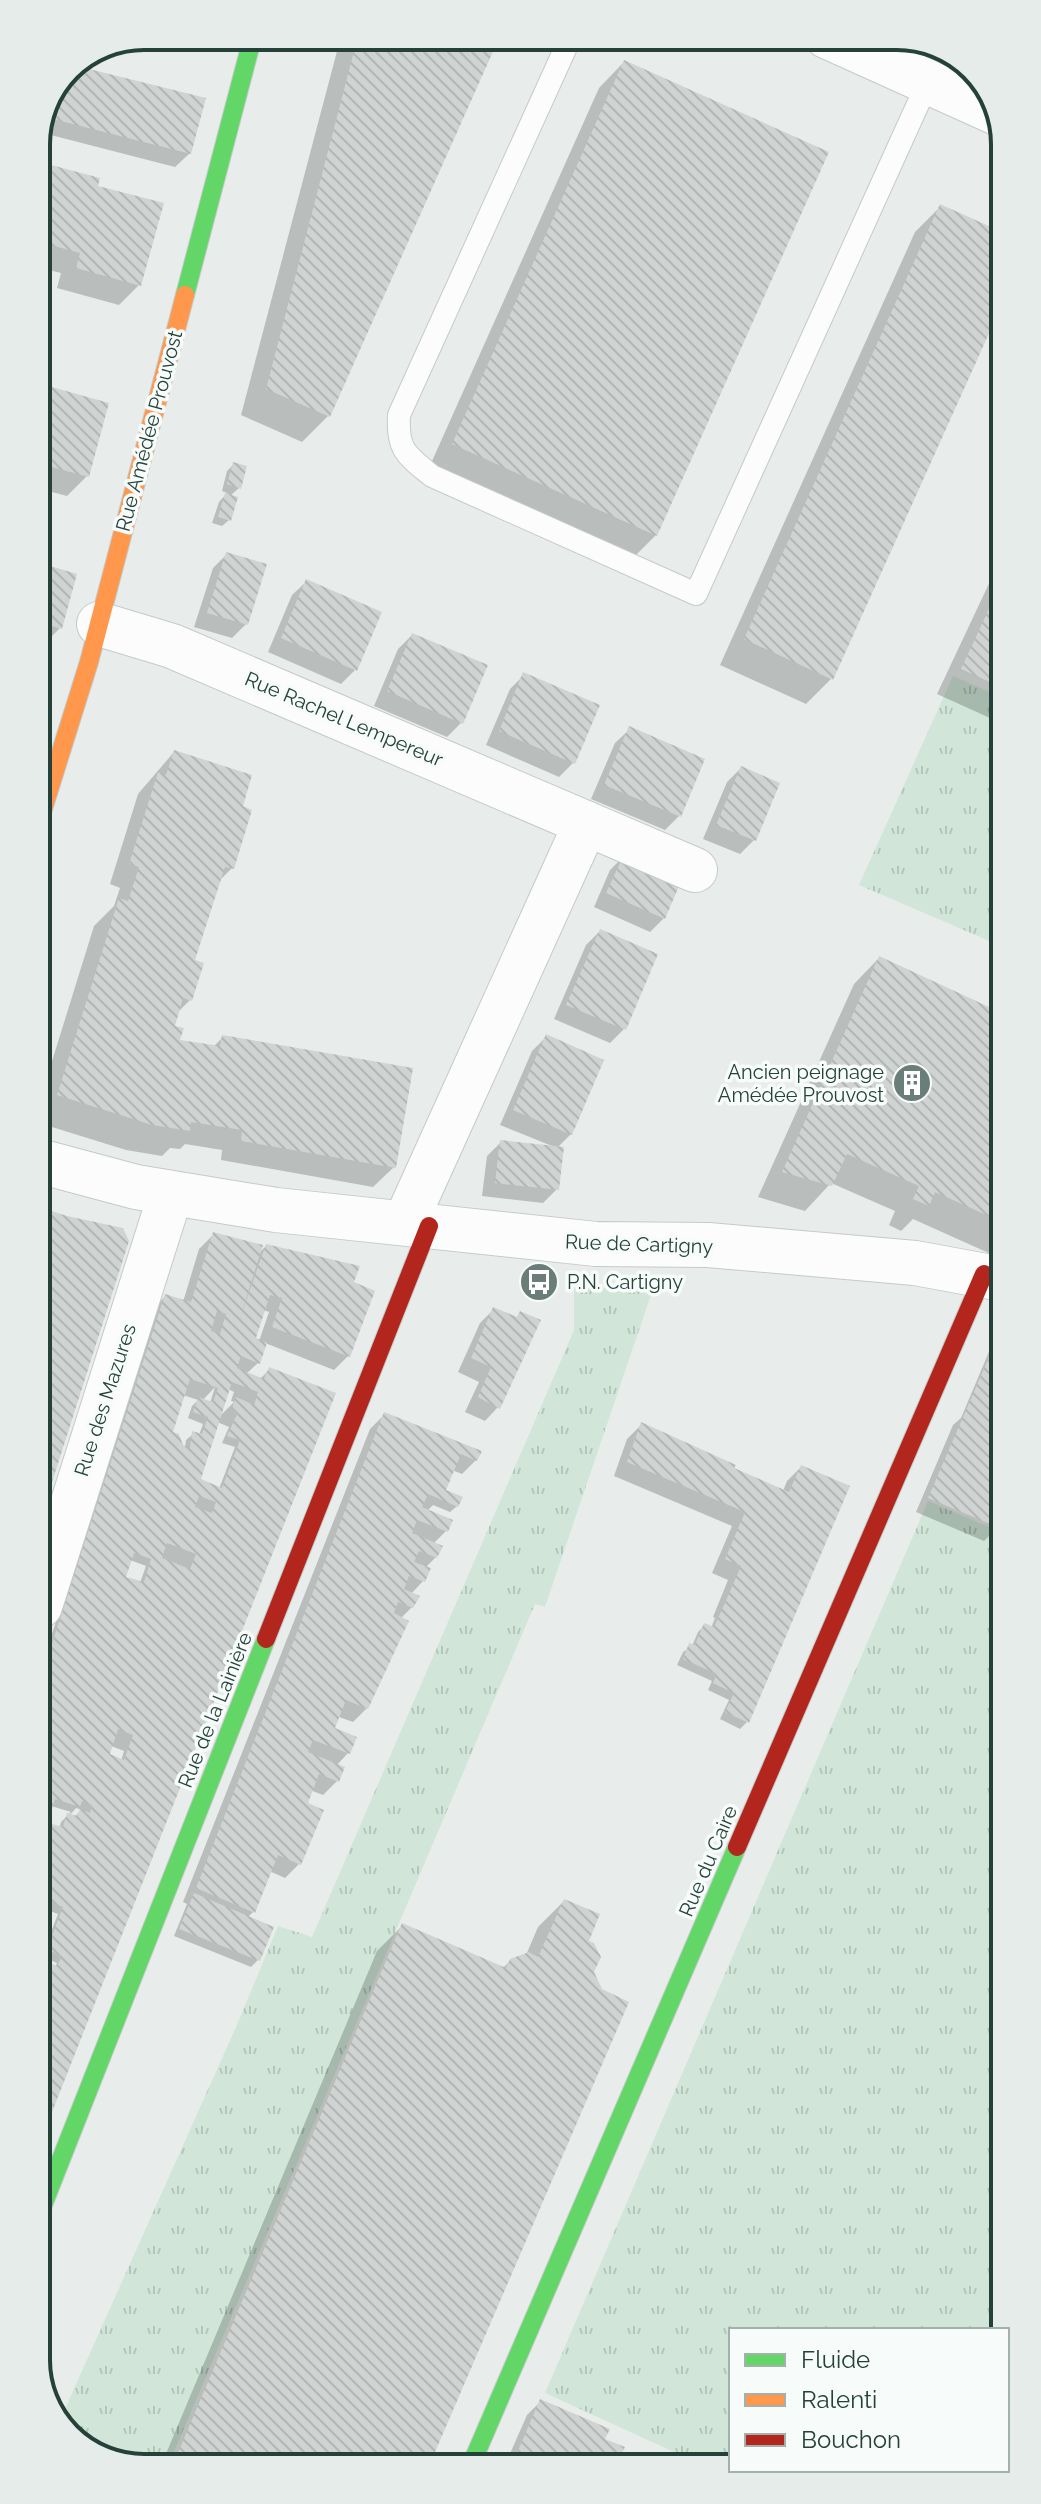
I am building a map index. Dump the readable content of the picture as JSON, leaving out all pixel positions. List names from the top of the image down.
{
  "streets": {
    "street": [
      "Rue Amédée Prouvost",
      "Rue Rachel Lempereur",
      "Rue de Cartigny",
      "Rue des Mazures",
      "Rue de la Lainière",
      "Rue du Caire"
    ]
  },
  "crossings": [
    ["Rue Amédée Prouvost", "Rue Rachel Lempereur"],
    ["Rue de Cartigny", "Rue des Mazures"],
    ["Rue de Cartigny", "Rue de la Lainière"]
  ],
  "places": {
    "building": ["Ancien peignage Amédée Prouvost"],
    "bus stop": ["P.N. Cartigny"]
  },
  "legend": ["Fluide", "Ralenti", "Bouchon"]
}
